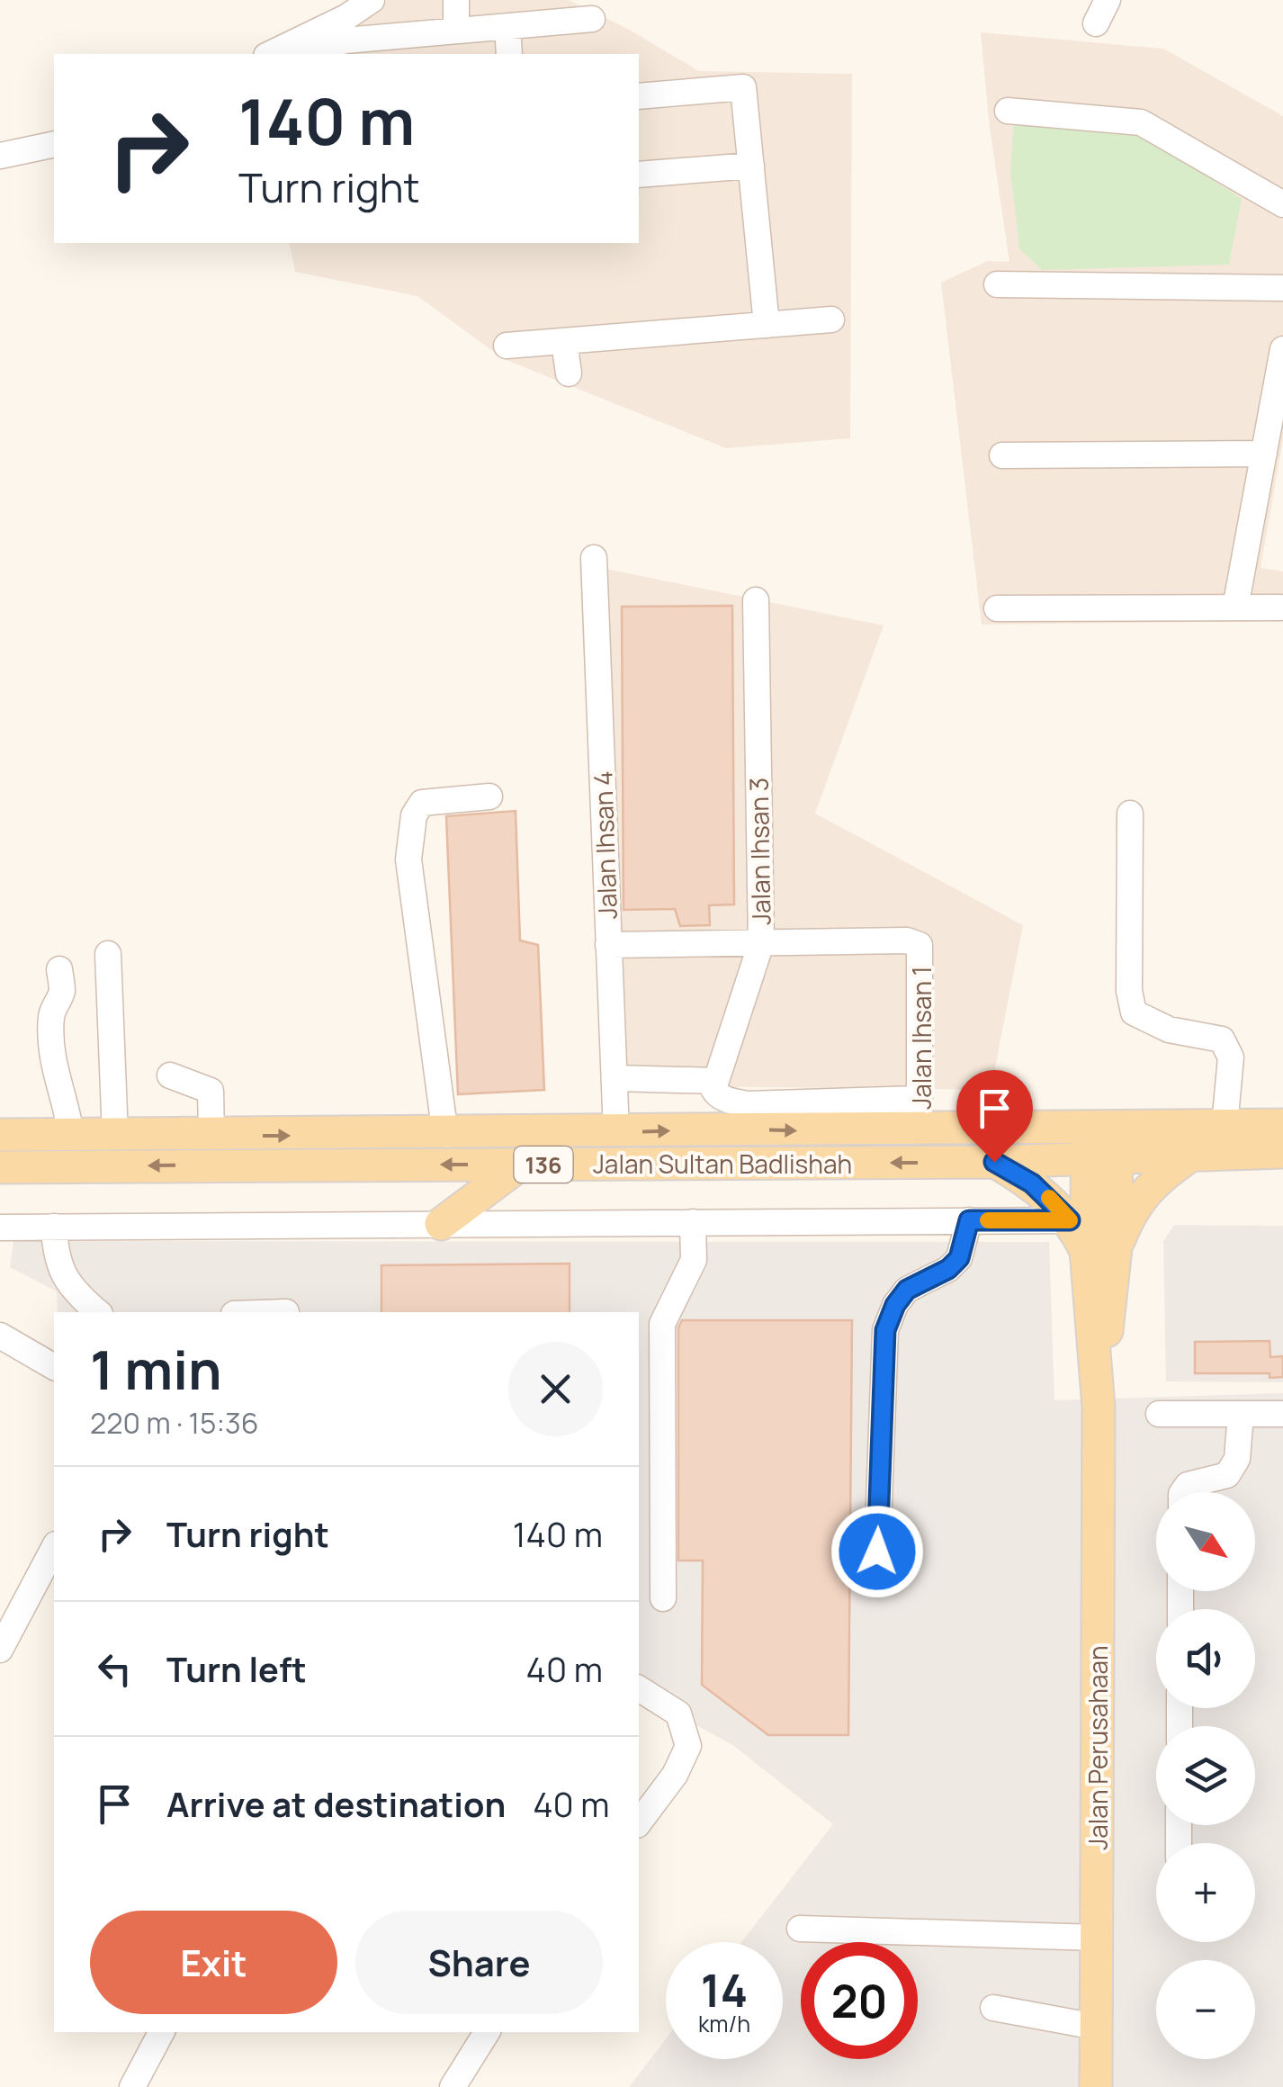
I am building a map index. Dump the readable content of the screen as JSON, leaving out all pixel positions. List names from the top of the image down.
{
  "streets": {
    "main road": ["Jalan Sultan Badlishah", "136", "Jalan Perusahaan"],
    "street": ["Jalan Ihsan 4", "Jalan Ihsan 3", "Jalan Ihsan 1"]
  },
  "crossings": [
    ["Jalan Ihsan 4", "Jalan Sultan Badlishah"],
    ["Jalan Ihsan 3", "Jalan Ihsan 1"],
    ["Jalan Ihsan 1", "Jalan Sultan Badlishah"],
    ["Jalan Sultan Badlishah", "Jalan Perusahaan"]
  ],
  "north": "bottom right",
  "page": {
    "turn": ["140 m", "Turn right"],
    "heading": ["1 min", "220 m · 15:36"],
    "list": [
      {
        "name": "Turn right",
        "value": "140 m"
      },
      {
        "name": "Turn left",
        "value": "40 m"
      },
      {
        "name": "Arrive at destination",
        "value": "40 m"
      }
    ],
    "map_buttons": ["+", "−"],
    "buttons": ["Exit", "Share"],
    "speed": "14 km/h",
    "limit": "20"
  }
}
